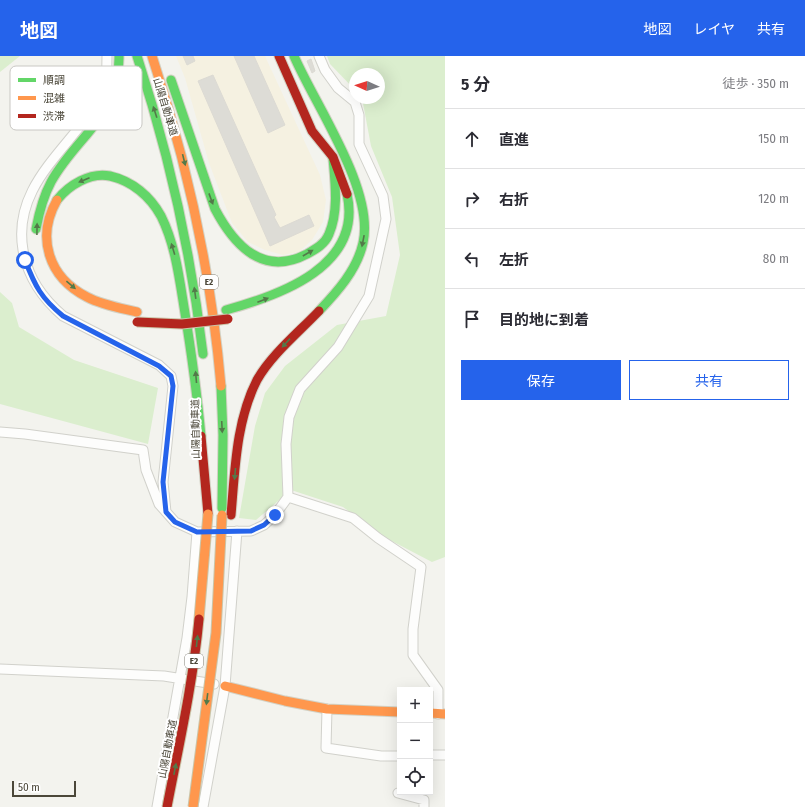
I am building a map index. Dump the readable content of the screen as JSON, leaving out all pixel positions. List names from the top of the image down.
{
  "streets": {
    "main road": ["山陽自動車道", "E2"]
  },
  "crossings": [
    ["山陽自動車道", "E2"]
  ],
  "legend": ["順調", "混雑", "渋滞"],
  "scale_bar": "50 m",
  "north": "left",
  "page": {
    "header": "地図",
    "nav": ["地図", "レイヤ", "共有"],
    "heading": ["5 分", "徒歩 · 350 m"],
    "list": [
      ["直進", "150 m"],
      ["右折", "120 m"],
      ["左折", "80 m"],
      "目的地に到着"
    ],
    "buttons": ["保存", "共有"],
    "map_buttons": ["+", "−"],
    "scale": "50 m"
  }
}
